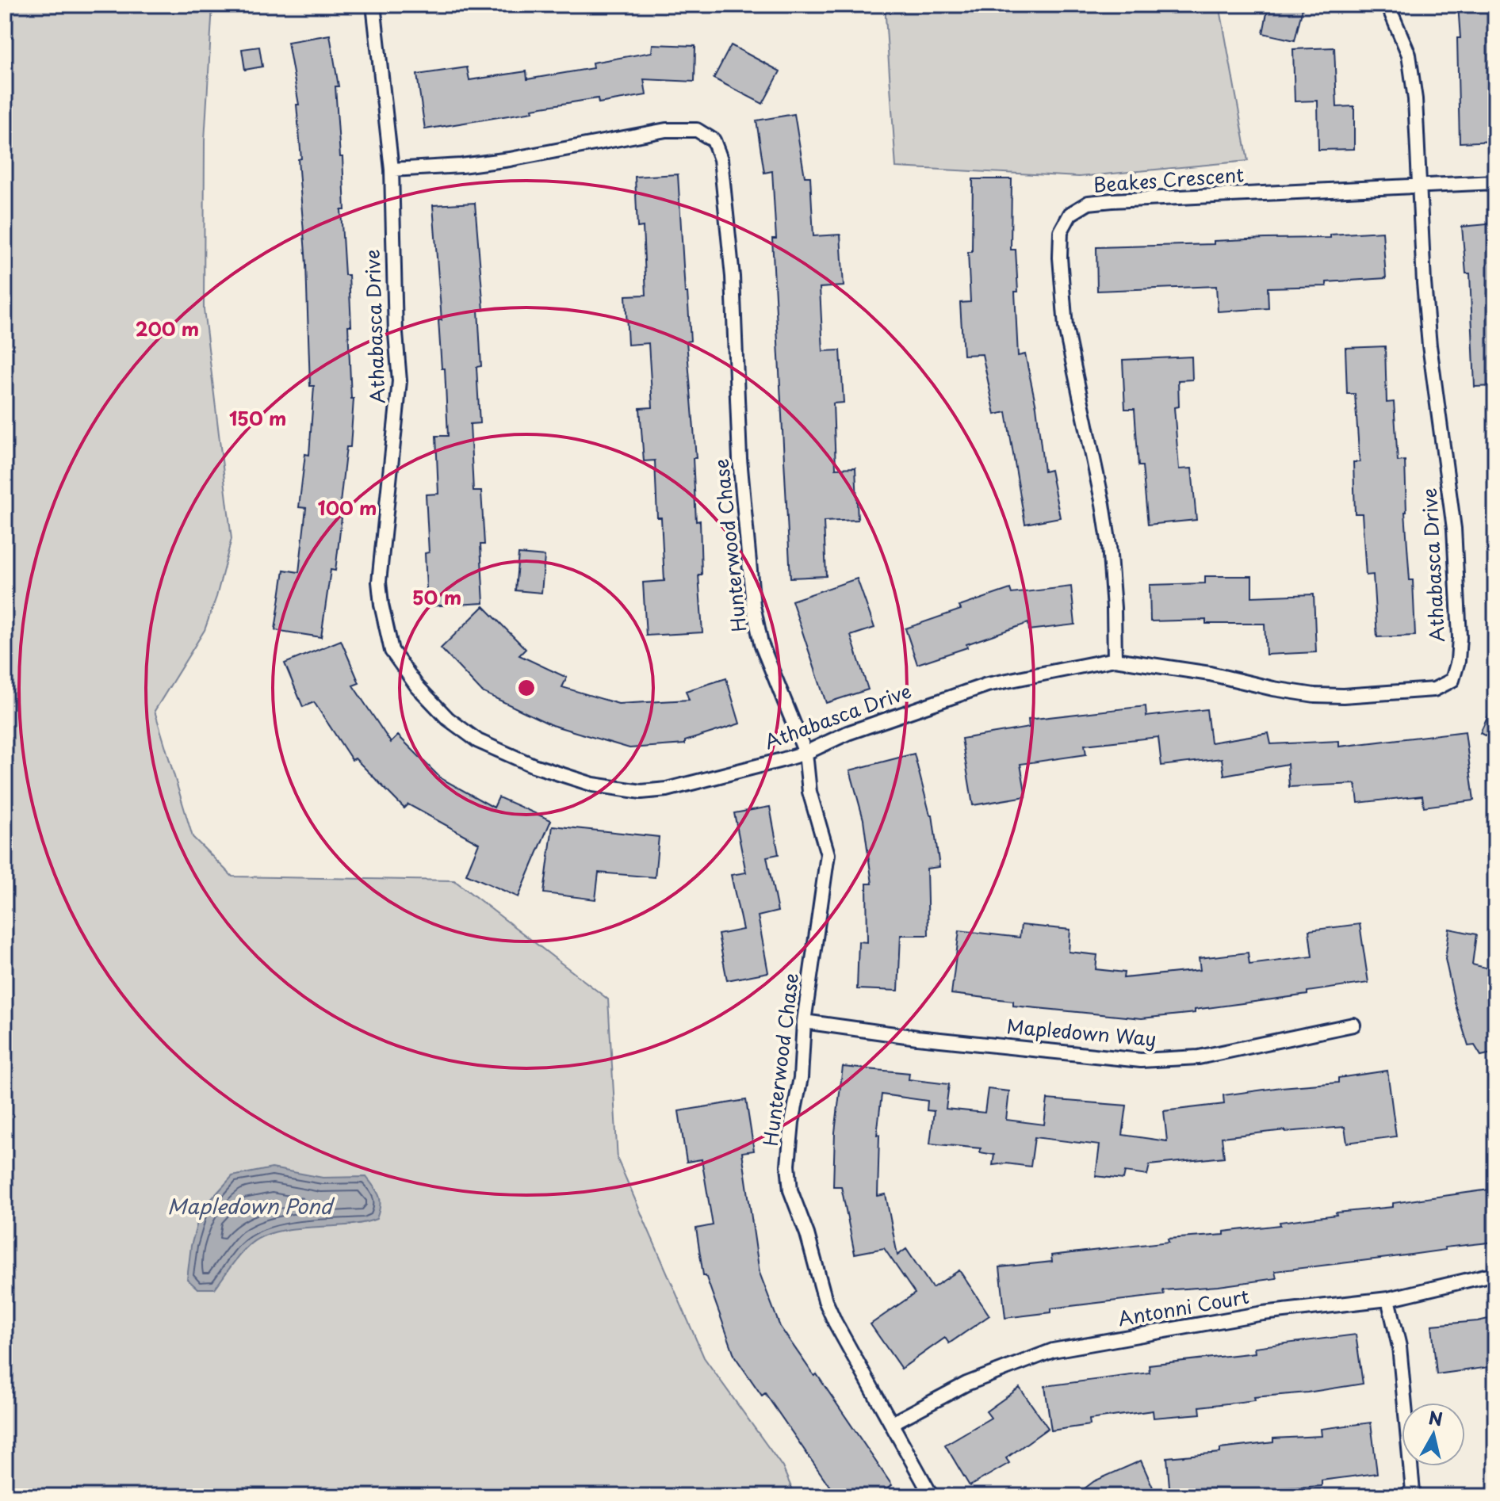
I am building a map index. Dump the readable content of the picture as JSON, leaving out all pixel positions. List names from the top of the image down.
{
  "streets": {
    "street": [
      "Beakes Crescent",
      "Athabasca Drive",
      "Hunterwood Chase",
      "Mapledown Way",
      "Antonni Court"
    ]
  },
  "crossings": [
    ["Beakes Crescent", "Athabasca Drive"],
    ["Athabasca Drive", "Hunterwood Chase"],
    ["Hunterwood Chase", "Mapledown Way"],
    ["Hunterwood Chase", "Antonni Court"]
  ],
  "water": ["Mapledown Pond"],
  "north": "top",
  "rings": [
    "200 m",
    "150 m",
    "100 m",
    "50 m"
  ]
}
